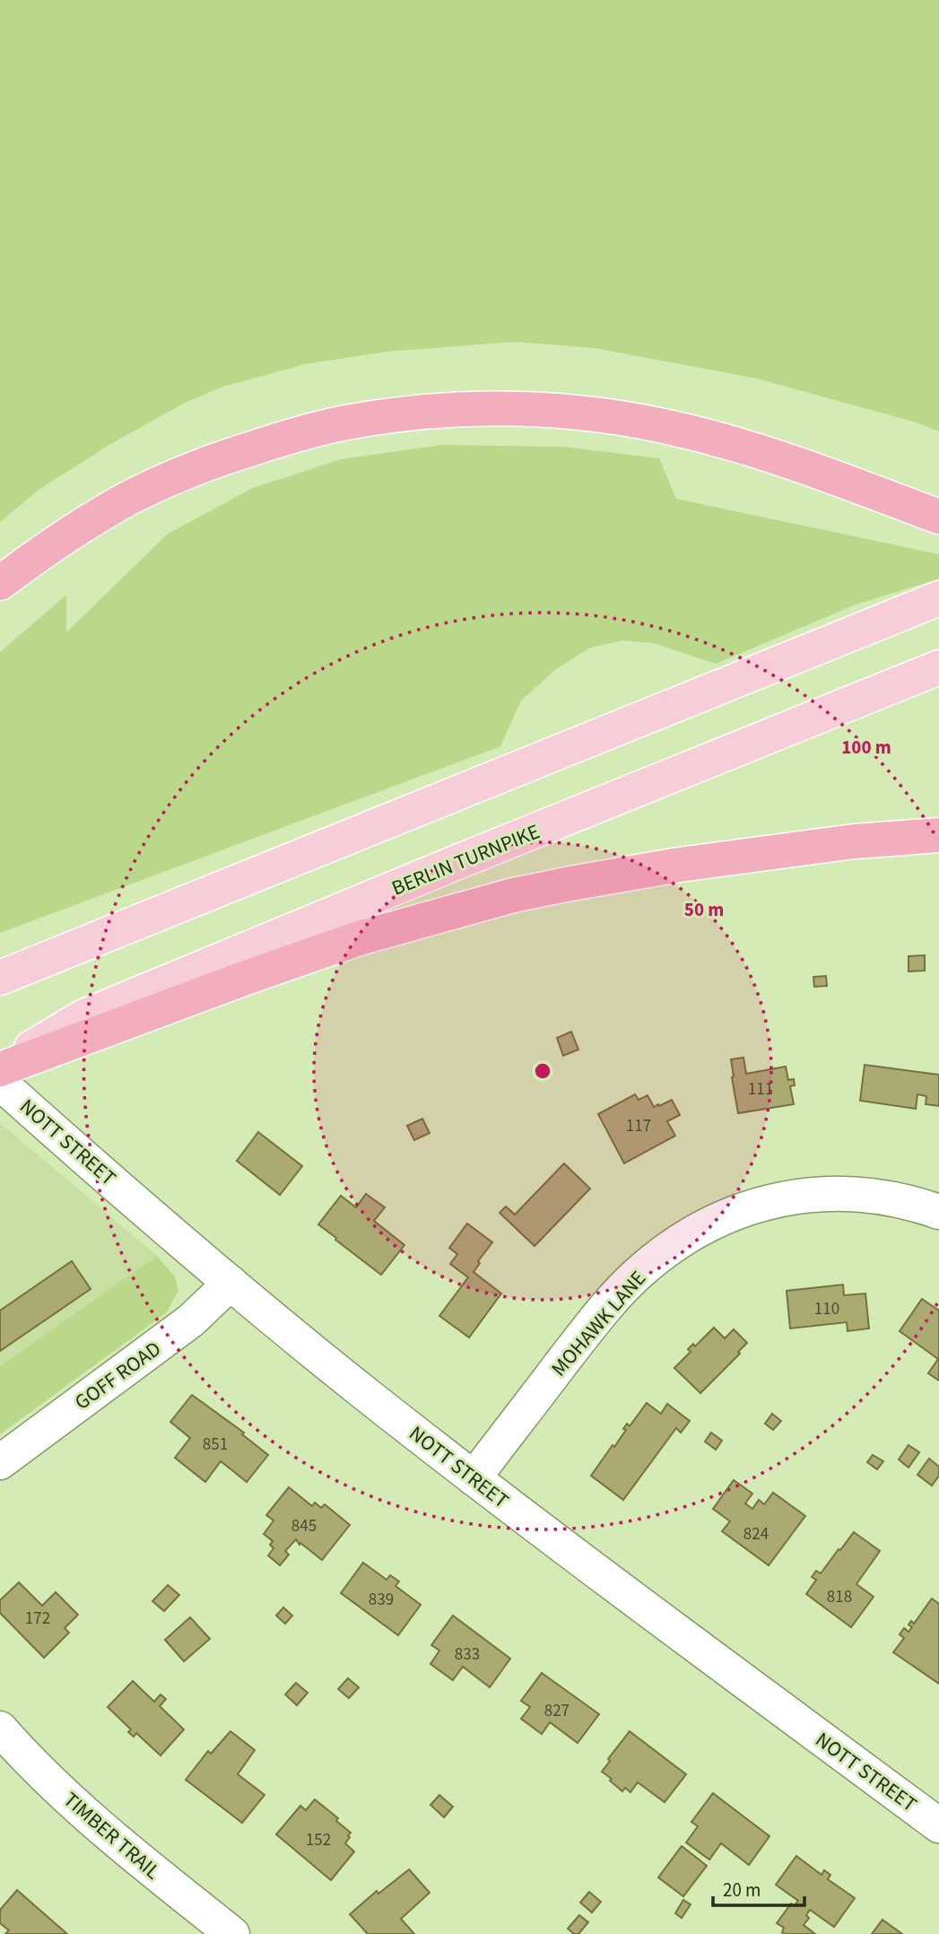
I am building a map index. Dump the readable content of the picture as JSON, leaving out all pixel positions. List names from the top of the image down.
{
  "streets": {
    "main road": ["BERLIN TURNPIKE"],
    "street": [
      "NOTT STREET",
      "MOHAWK LANE",
      "GOFF ROAD",
      "TIMBER TRAIL"
    ]
  },
  "crossings": [
    ["NOTT STREET", "MOHAWK LANE"],
    ["NOTT STREET", "GOFF ROAD"]
  ],
  "house_numbers": [
    "111",
    "117",
    "110",
    "851",
    "845",
    "824",
    "818",
    "839",
    "172",
    "833",
    "827",
    "152"
  ],
  "scale_bar": "20 m",
  "rings": ["100 m", "50 m"]
}
